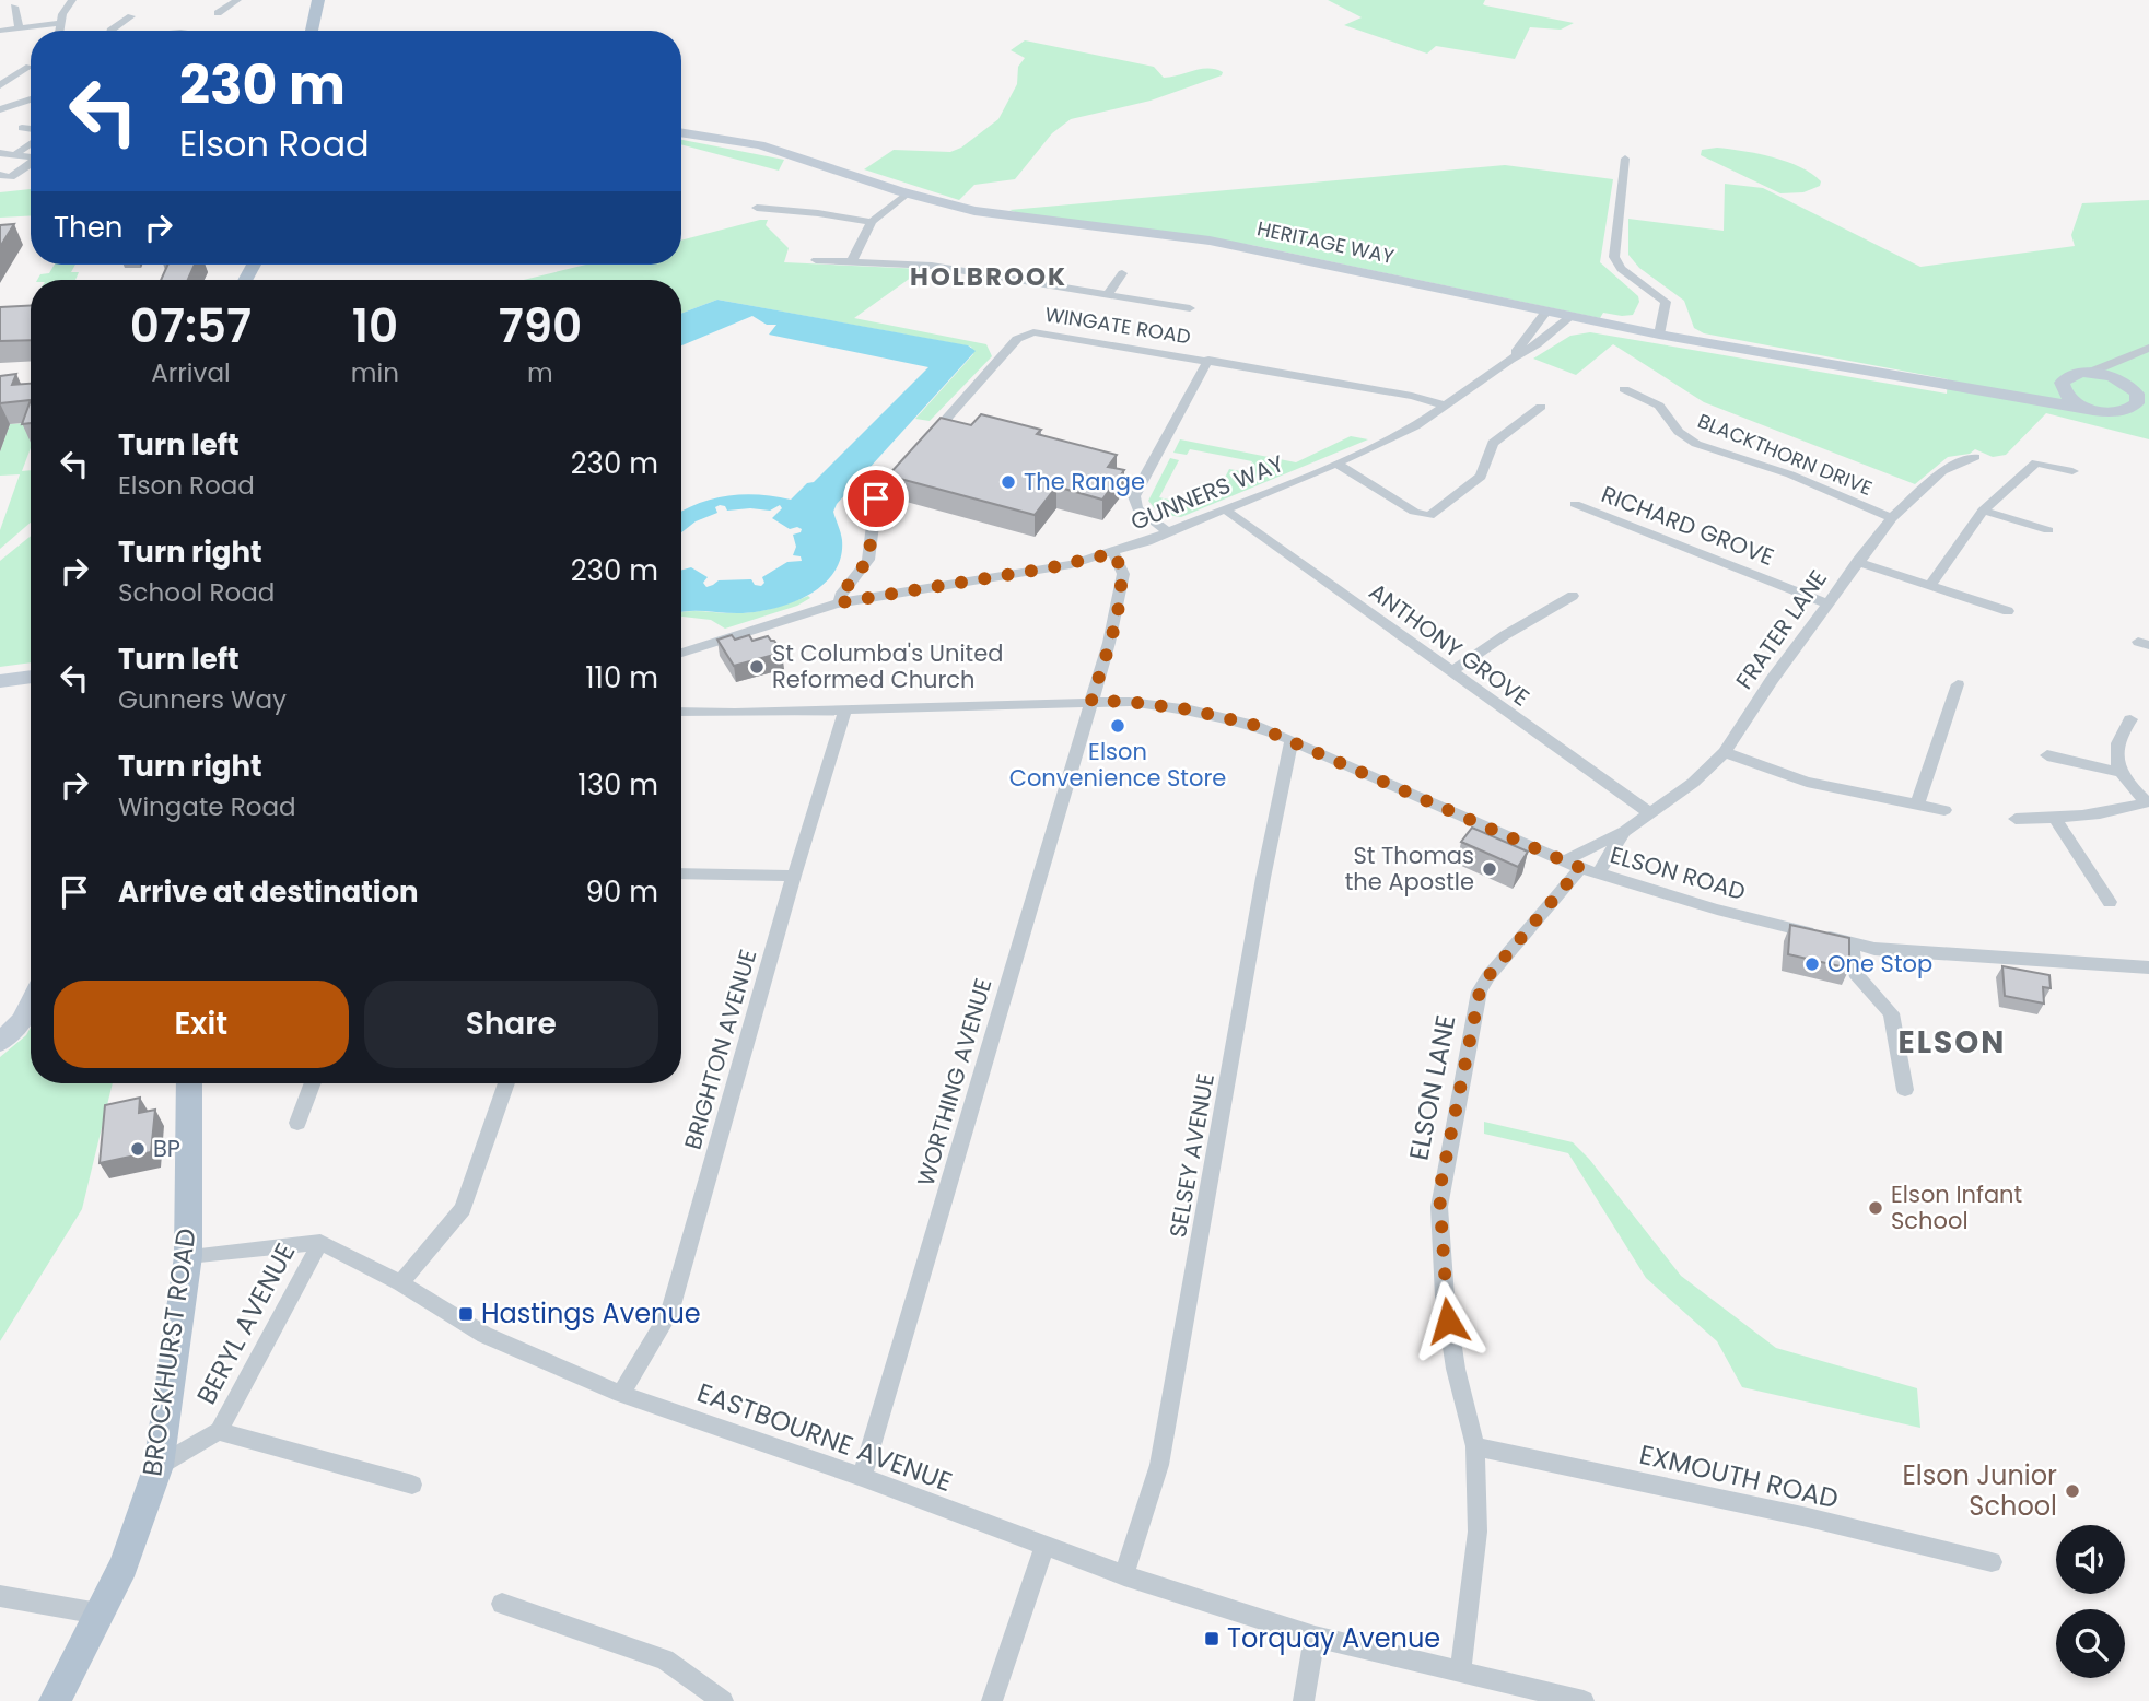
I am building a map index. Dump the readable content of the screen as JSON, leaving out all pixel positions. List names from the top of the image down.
{
  "streets": {
    "main road": ["BROCKHURST ROAD"],
    "street": [
      "HERITAGE WAY",
      "WINGATE ROAD",
      "BLACKTHORN DRIVE",
      "GUNNERS WAY",
      "RICHARD GROVE",
      "FRATER LANE",
      "ANTHONY GROVE",
      "ELSON ROAD",
      "BRIGHTON AVENUE",
      "WORTHING AVENUE",
      "ELSON LANE",
      "SELSEY AVENUE",
      "BERYL AVENUE",
      "EASTBOURNE AVENUE",
      "EXMOUTH ROAD"
    ]
  },
  "crossings": [
    ["HERITAGE WAY", "GUNNERS WAY"],
    ["WINGATE ROAD", "GUNNERS WAY"],
    ["BLACKTHORN DRIVE", "FRATER LANE"],
    ["GUNNERS WAY", "ANTHONY GROVE"],
    ["GUNNERS WAY", "WORTHING AVENUE"],
    ["RICHARD GROVE", "FRATER LANE"],
    ["FRATER LANE", "ANTHONY GROVE"],
    ["FRATER LANE", "ELSON ROAD"],
    ["FRATER LANE", "ELSON LANE"],
    ["ELSON ROAD", "BRIGHTON AVENUE"],
    ["ELSON ROAD", "WORTHING AVENUE"],
    ["ELSON ROAD", "ELSON LANE"],
    ["ELSON ROAD", "SELSEY AVENUE"],
    ["BRIGHTON AVENUE", "EASTBOURNE AVENUE"],
    ["WORTHING AVENUE", "EASTBOURNE AVENUE"],
    ["ELSON LANE", "EASTBOURNE AVENUE"],
    ["ELSON LANE", "EXMOUTH ROAD"],
    ["SELSEY AVENUE", "EASTBOURNE AVENUE"],
    ["BERYL AVENUE", "EASTBOURNE AVENUE"]
  ],
  "districts": ["HOLBROOK", "ELSON"],
  "places": {
    "other": [
      "The Range",
      "St Columba's United Reformed Church",
      "Elson Convenience Store",
      "St Thomas the Apostle",
      "One Stop",
      "BP",
      "Elson Infant School",
      "Elson Junior School"
    ],
    "transit": ["Hastings Avenue", "Torquay Avenue"]
  },
  "page": {
    "turn": ["230 m", "Elson Road"],
    "then": "Then",
    "eta": [
      "07:57",
      "Arrival",
      "10",
      "min",
      "790",
      "m"
    ],
    "list": [
      {
        "name": "Turn left",
        "note": "Elson Road",
        "value": "230 m"
      },
      {
        "name": "Turn right",
        "note": "School Road",
        "value": "230 m"
      },
      {
        "name": "Turn left",
        "note": "Gunners Way",
        "value": "110 m"
      },
      {
        "name": "Turn right",
        "note": "Wingate Road",
        "value": "130 m"
      },
      {
        "name": "Arrive at destination",
        "value": "90 m"
      }
    ],
    "buttons": ["Exit", "Share"]
  }
}
